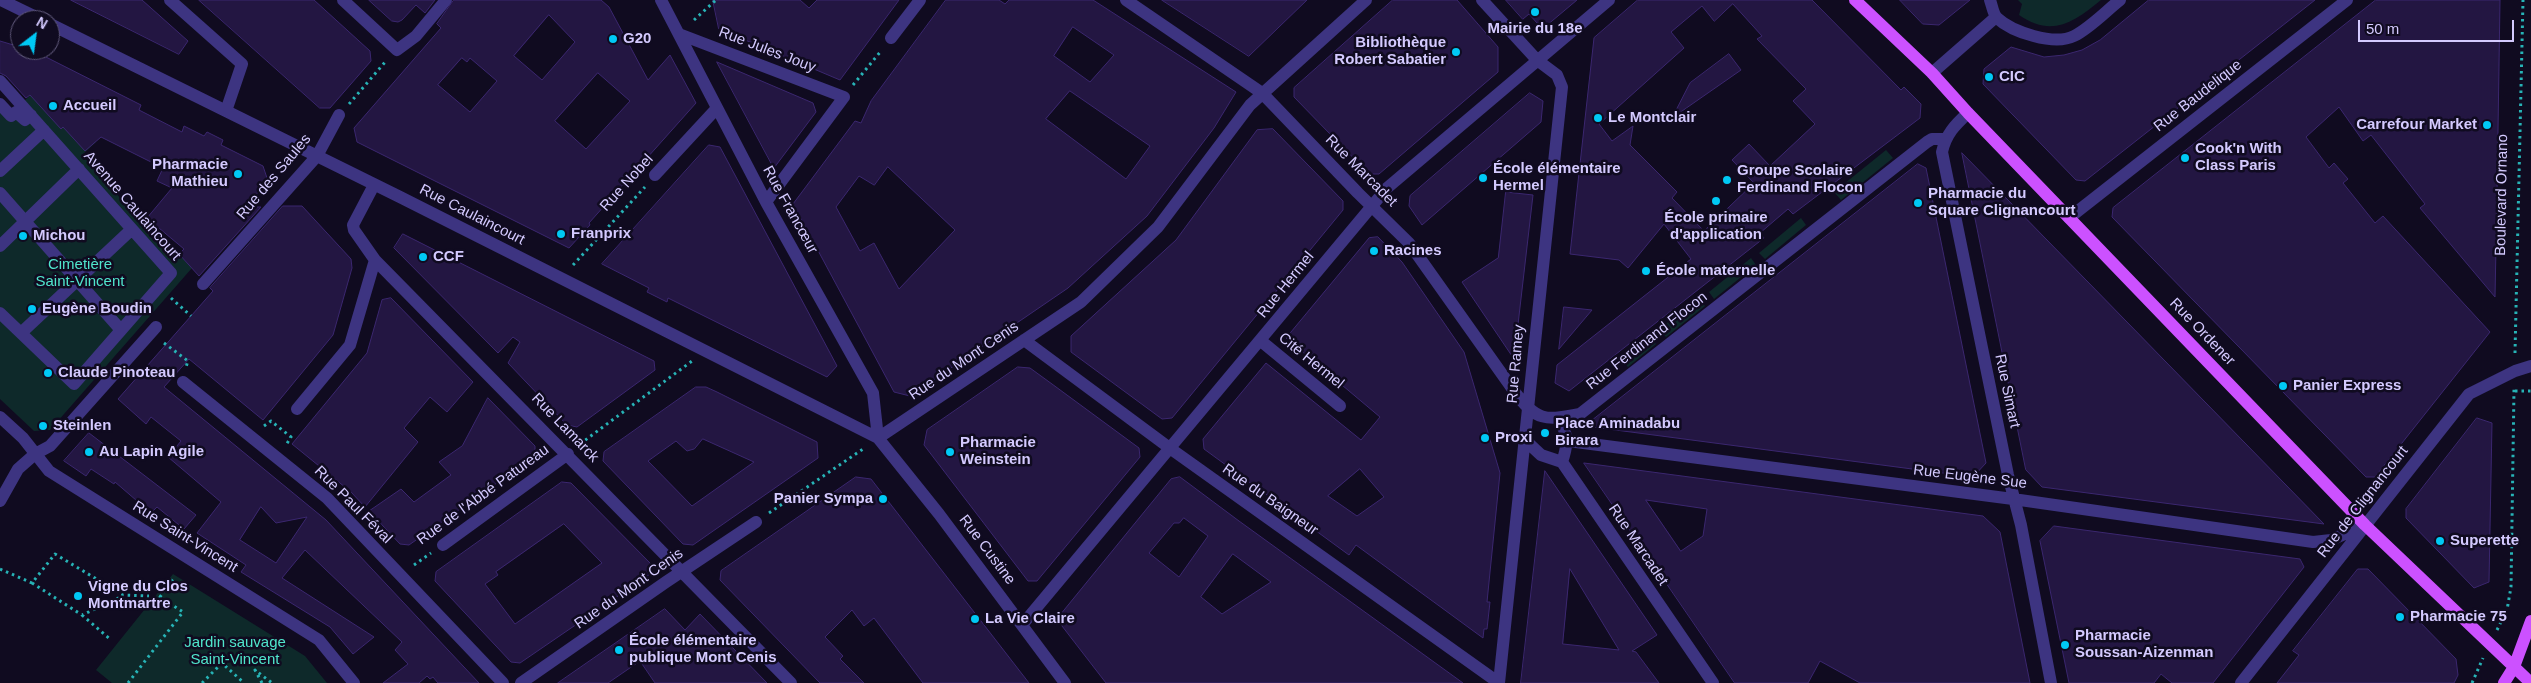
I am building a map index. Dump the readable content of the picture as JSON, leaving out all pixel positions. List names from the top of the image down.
{
  "streets": {
    "main road": ["Rue Ordener"],
    "street": [
      "Rue Jules Jouy",
      "Rue Baudelique",
      "Rue Marcadet",
      "Rue des Saules",
      "Rue Nobel",
      "Avenue Caulaincourt",
      "Rue Francœur",
      "Rue Caulaincourt",
      "Rue Hermel",
      "Rue Ferdinand Flocon",
      "Rue du Mont Cenis",
      "Cité Hermel",
      "Rue Ramey",
      "Rue Simart",
      "Rue Lamarck",
      "Rue Eugène Sue",
      "Rue de l'Abbé Patureau",
      "Rue du Baigneur",
      "Rue de Clignancourt",
      "Rue Paul Féval",
      "Rue Saint-Vincent",
      "Rue Custine"
    ],
    "path": ["Boulevard Ornano"]
  },
  "crossings": [
    ["Rue Jules Jouy", "Rue Francœur"],
    ["Rue Baudelique", "Rue Ordener"],
    ["Rue Marcadet", "Rue Hermel"],
    ["Rue Marcadet", "Rue du Mont Cenis"],
    ["Rue Marcadet", "Rue Ramey"],
    ["Rue des Saules", "Rue Caulaincourt"],
    ["Rue Nobel", "Rue Francœur"],
    ["Rue Nobel", "Rue Caulaincourt"],
    ["Boulevard Ornano", "Rue de Clignancourt"],
    ["Rue Francœur", "Rue Caulaincourt"],
    ["Rue Francœur", "Rue du Mont Cenis"],
    ["Rue Francœur", "Rue Custine"],
    ["Rue Caulaincourt", "Rue du Mont Cenis"],
    ["Rue Caulaincourt", "Rue Lamarck"],
    ["Rue Caulaincourt", "Rue de l'Abbé Patureau"],
    ["Rue Caulaincourt", "Rue Custine"],
    ["Rue Hermel", "Cité Hermel"],
    ["Rue Hermel", "Rue Ramey"],
    ["Rue Hermel", "Rue du Baigneur"],
    ["Rue Hermel", "Rue Custine"],
    ["Rue Ordener", "Rue Eugène Sue"],
    ["Rue Ordener", "Rue de Clignancourt"],
    ["Rue Ferdinand Flocon", "Rue Simart"],
    ["Rue du Mont Cenis", "Rue Lamarck"],
    ["Rue du Mont Cenis", "Rue du Baigneur"],
    ["Rue du Mont Cenis", "Rue Custine"],
    ["Rue Ramey", "Rue du Baigneur"],
    ["Rue Simart", "Rue Eugène Sue"],
    ["Rue Lamarck", "Rue de l'Abbé Patureau"],
    ["Rue Eugène Sue", "Rue de Clignancourt"],
    ["Rue de l'Abbé Patureau", "Rue Paul Féval"]
  ],
  "parks": ["Cimetière Saint-Vincent", "Jardin sauvage Saint-Vincent"],
  "places": [
    "Mairie du 18e",
    "G20",
    "Bibliothèque Robert Sabatier",
    "CIC",
    "Accueil",
    "Le Montclair",
    "Carrefour Market",
    "Cook'n With Class Paris",
    "Pharmacie Mathieu",
    "École élémentaire Hermel",
    "Groupe Scolaire Ferdinand Flocon",
    "École primaire d'application",
    "Pharmacie du Square Clignancourt",
    "Franprix",
    "Michou",
    "Racines",
    "CCF",
    "École maternelle",
    "Eugène Boudin",
    "Claude Pinoteau",
    "Panier Express",
    "Steinlen",
    "Place Aminadabu Birara",
    "Proxi",
    "Au Lapin Agile",
    "Pharmacie Weinstein",
    "Panier Sympa",
    "Superette",
    "Vigne du Clos Montmartre",
    "Pharmacie 75",
    "La Vie Claire",
    "Pharmacie Soussan-Aizenman",
    "École élémentaire publique Mont Cenis"
  ],
  "scale_bar": "50 m",
  "north": "top right"
}
